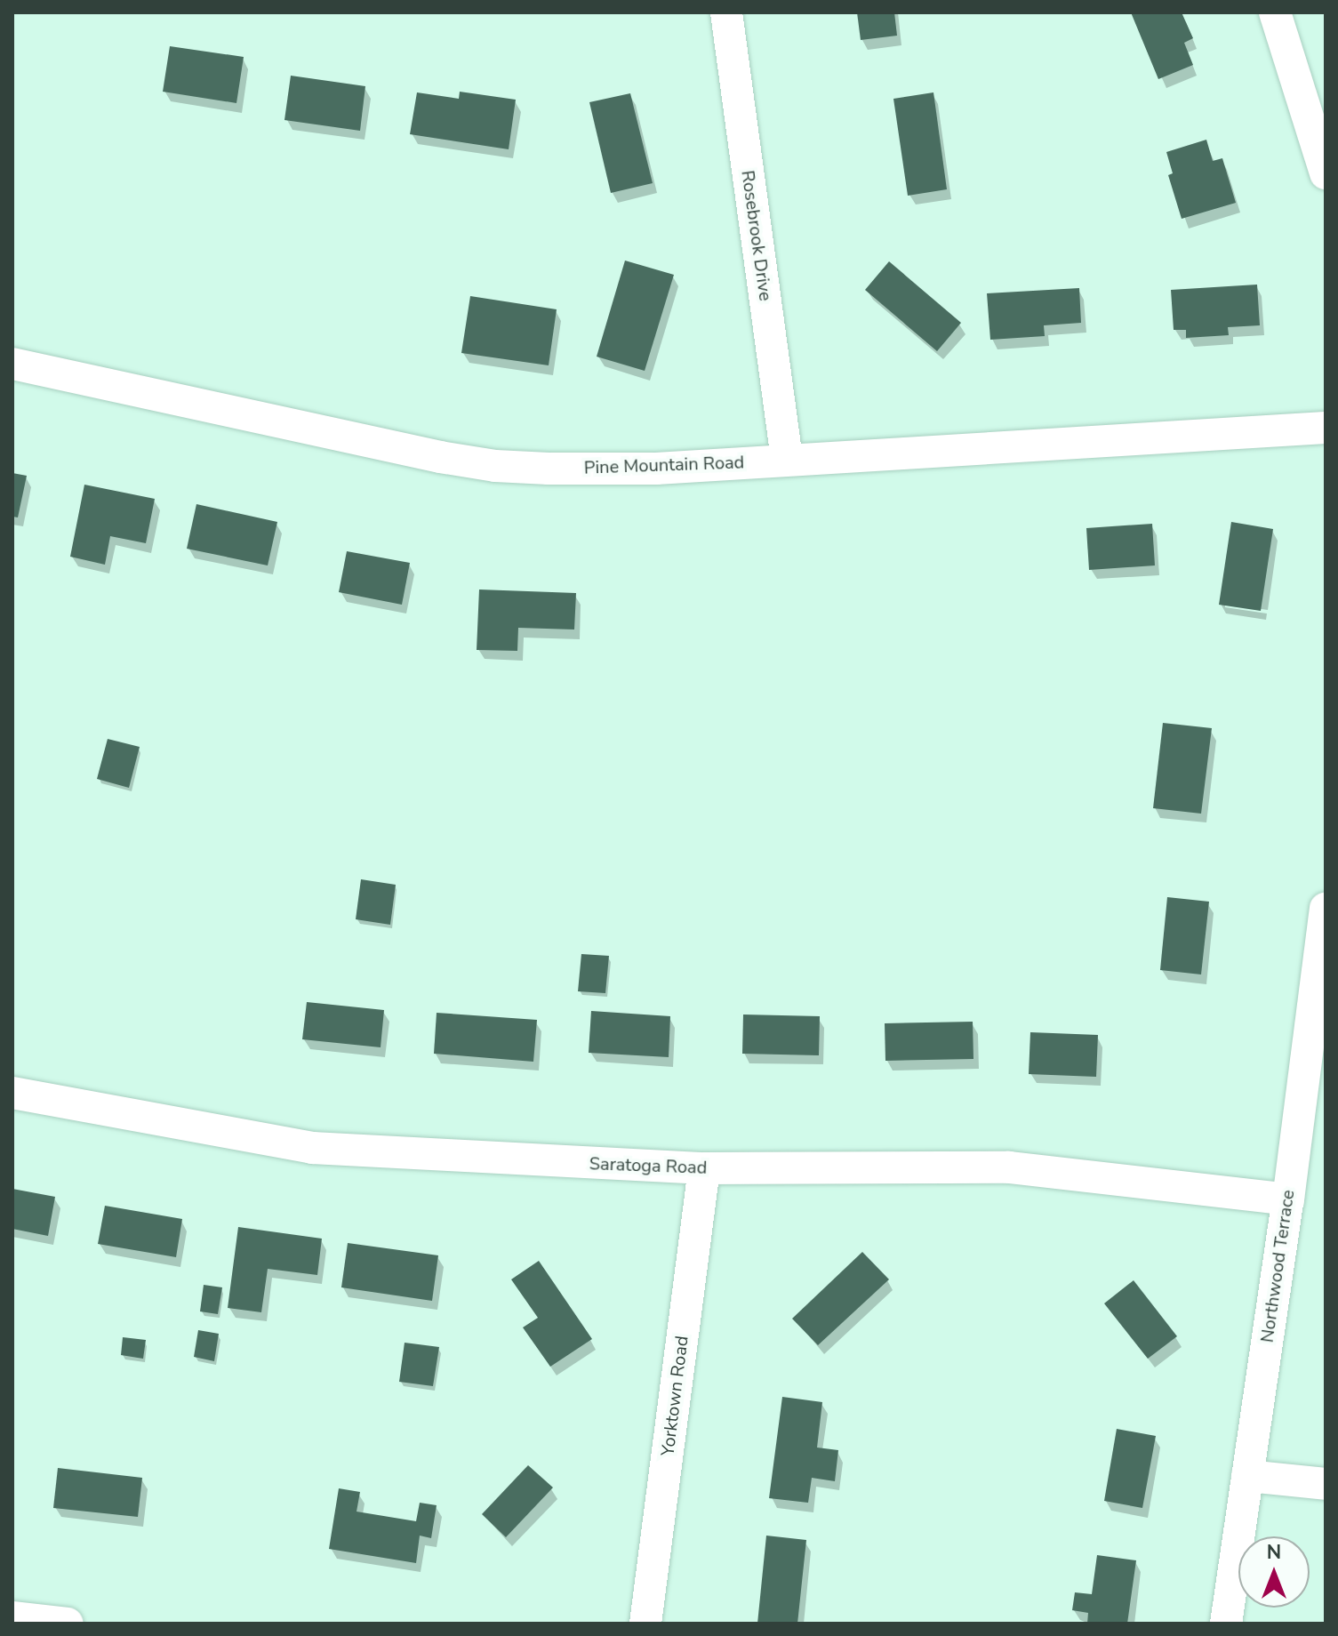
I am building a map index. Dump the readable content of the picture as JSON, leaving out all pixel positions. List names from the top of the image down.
{
  "streets": {
    "street": [
      "Rosebrook Drive",
      "Pine Mountain Road",
      "Saratoga Road",
      "Northwood Terrace",
      "Yorktown Road"
    ]
  },
  "crossings": [
    ["Rosebrook Drive", "Pine Mountain Road"],
    ["Saratoga Road", "Northwood Terrace"],
    ["Saratoga Road", "Yorktown Road"]
  ],
  "north": "top"
}
